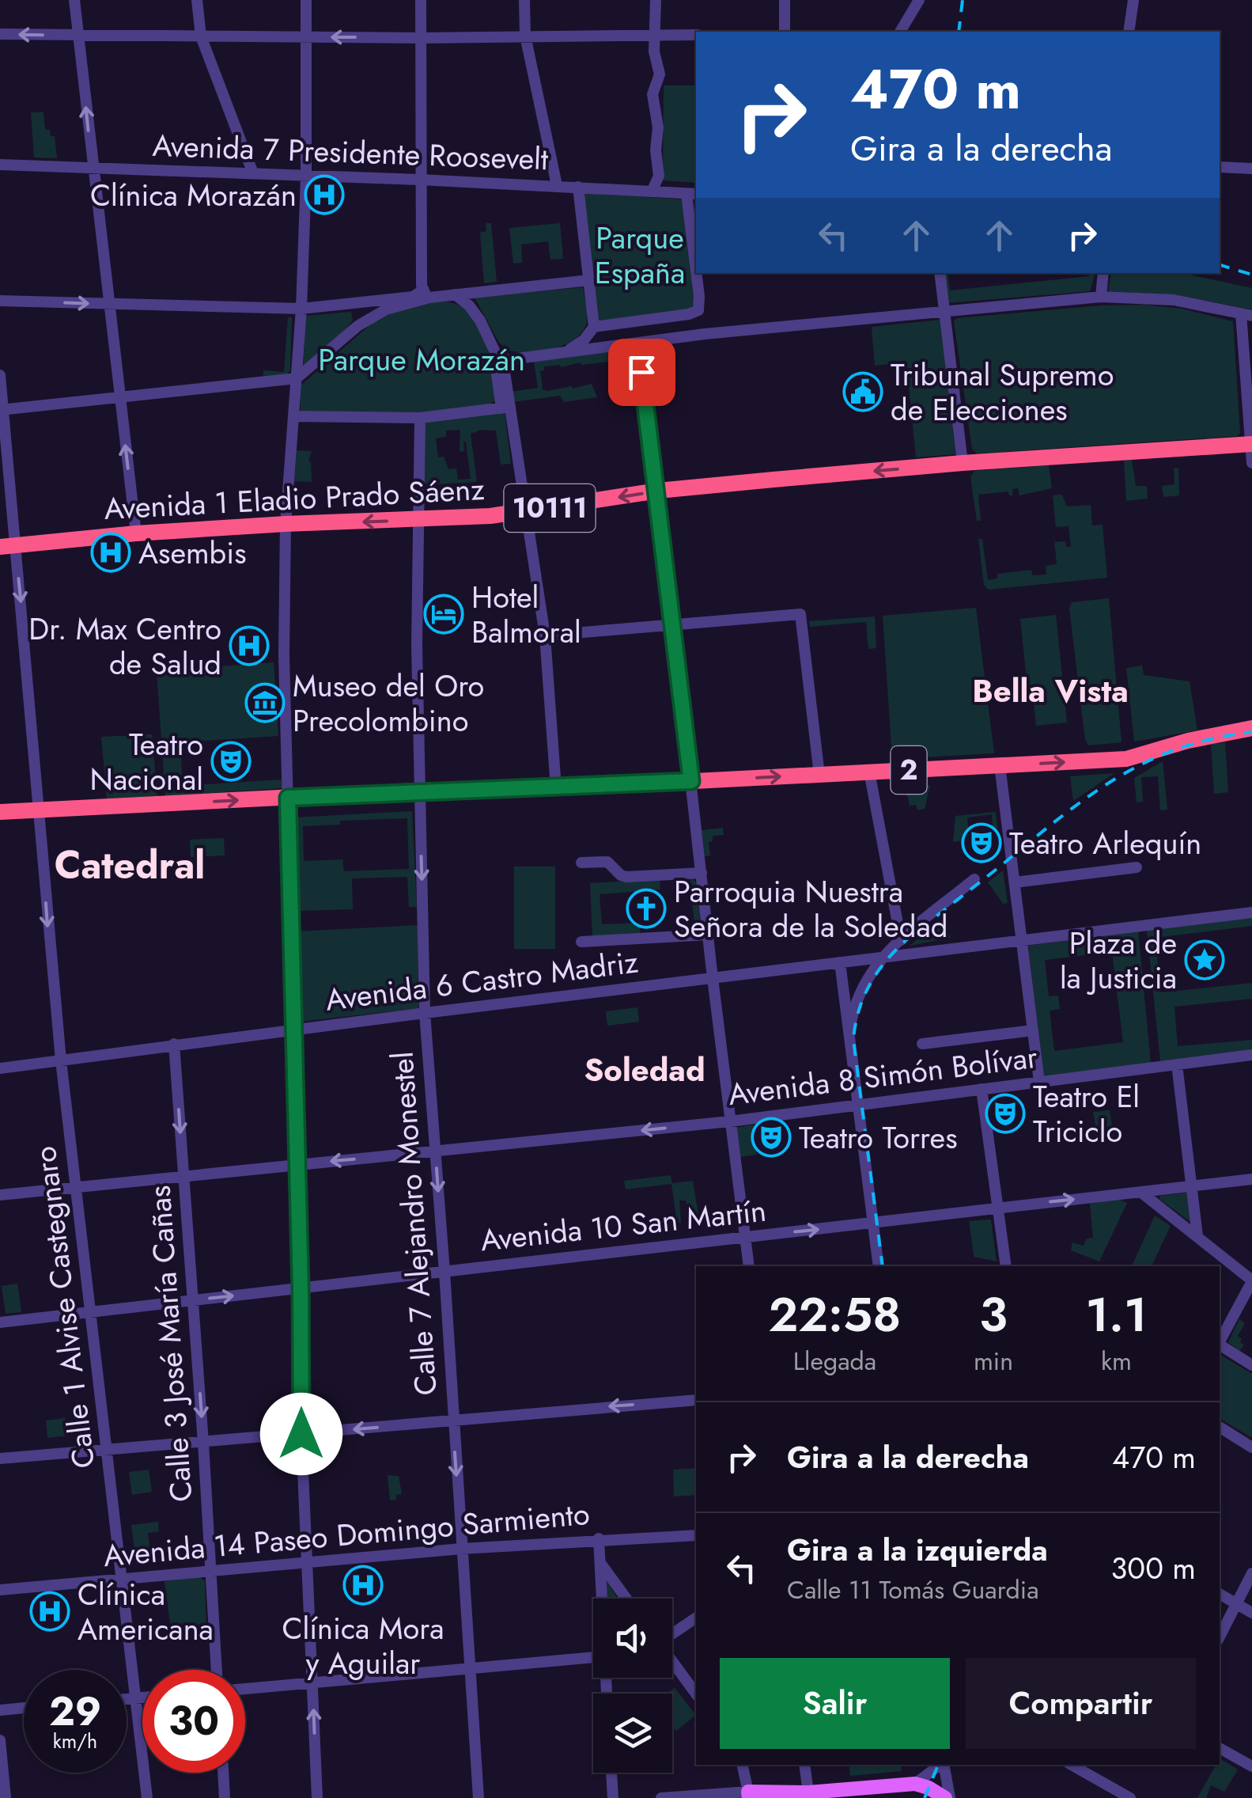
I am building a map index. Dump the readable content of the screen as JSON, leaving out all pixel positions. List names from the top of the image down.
{
  "streets": {
    "highway": ["Avenida 1 Eladio Prado Sáenz", "10111", "2"],
    "street": [
      "Avenida 7 Presidente Roosevelt",
      "Avenida 6 Castro Madriz",
      "Avenida 8 Simón Bolívar",
      "Calle 7 Alejandro Monestel",
      "Avenida 10 San Martín",
      "Calle 1 Alvise Castegnaro",
      "Calle 3 José María Cañas",
      "Avenida 14 Paseo Domingo Sarmiento"
    ]
  },
  "crossings": [
    ["Avenida 1 Eladio Prado Sáenz", "Calle 7 Alejandro Monestel"],
    ["Avenida 1 Eladio Prado Sáenz", "Calle 1 Alvise Castegnaro"],
    ["2", "Calle 7 Alejandro Monestel"],
    ["2", "Calle 1 Alvise Castegnaro"],
    ["Avenida 6 Castro Madriz", "Calle 7 Alejandro Monestel"],
    ["Avenida 6 Castro Madriz", "Calle 1 Alvise Castegnaro"],
    ["Avenida 6 Castro Madriz", "Calle 3 José María Cañas"],
    ["Avenida 8 Simón Bolívar", "Calle 7 Alejandro Monestel"],
    ["Avenida 8 Simón Bolívar", "Calle 1 Alvise Castegnaro"],
    ["Avenida 8 Simón Bolívar", "Calle 3 José María Cañas"],
    ["Calle 7 Alejandro Monestel", "Avenida 10 San Martín"],
    ["Calle 7 Alejandro Monestel", "Avenida 14 Paseo Domingo Sarmiento"],
    ["Avenida 10 San Martín", "Calle 1 Alvise Castegnaro"],
    ["Avenida 10 San Martín", "Calle 3 José María Cañas"],
    ["Calle 1 Alvise Castegnaro", "Avenida 14 Paseo Domingo Sarmiento"],
    ["Calle 3 José María Cañas", "Avenida 14 Paseo Domingo Sarmiento"]
  ],
  "one_way": ["Avenida 1 Eladio Prado Sáenz", "Calle 1 Alvise Castegnaro", "Calle 3 José María Cañas"],
  "districts": ["Bella Vista", "Catedral", "Soledad"],
  "parks": ["Parque España", "Parque Morazán"],
  "places": {
    "hospital": [
      "Clínica Morazán",
      "Asembis",
      "Dr. Max Centro de Salud",
      "Clínica Mora y Aguilar",
      "Clínica Americana"
    ],
    "public building": ["Tribunal Supremo de Elecciones"],
    "hotel": ["Hotel Balmoral"],
    "museum": ["Museo del Oro Precolombino"],
    "theatre": [
      "Teatro Nacional",
      "Teatro Arlequín",
      "Teatro El Triciclo",
      "Teatro Torres"
    ],
    "church": ["Parroquia Nuestra Señora de la Soledad"],
    "place": ["Plaza de la Justicia"]
  },
  "page": {
    "turn": ["470 m", "Gira a la derecha"],
    "eta": [
      "22:58",
      "Llegada",
      "3",
      "min",
      "1.1",
      "km"
    ],
    "list": [
      {
        "name": "Gira a la derecha",
        "value": "470 m"
      },
      {
        "name": "Gira a la izquierda",
        "note": "Calle 11 Tomás Guardia",
        "value": "300 m"
      }
    ],
    "buttons": ["Salir", "Compartir"],
    "speed": "29 km/h",
    "limit": "30"
  }
}
